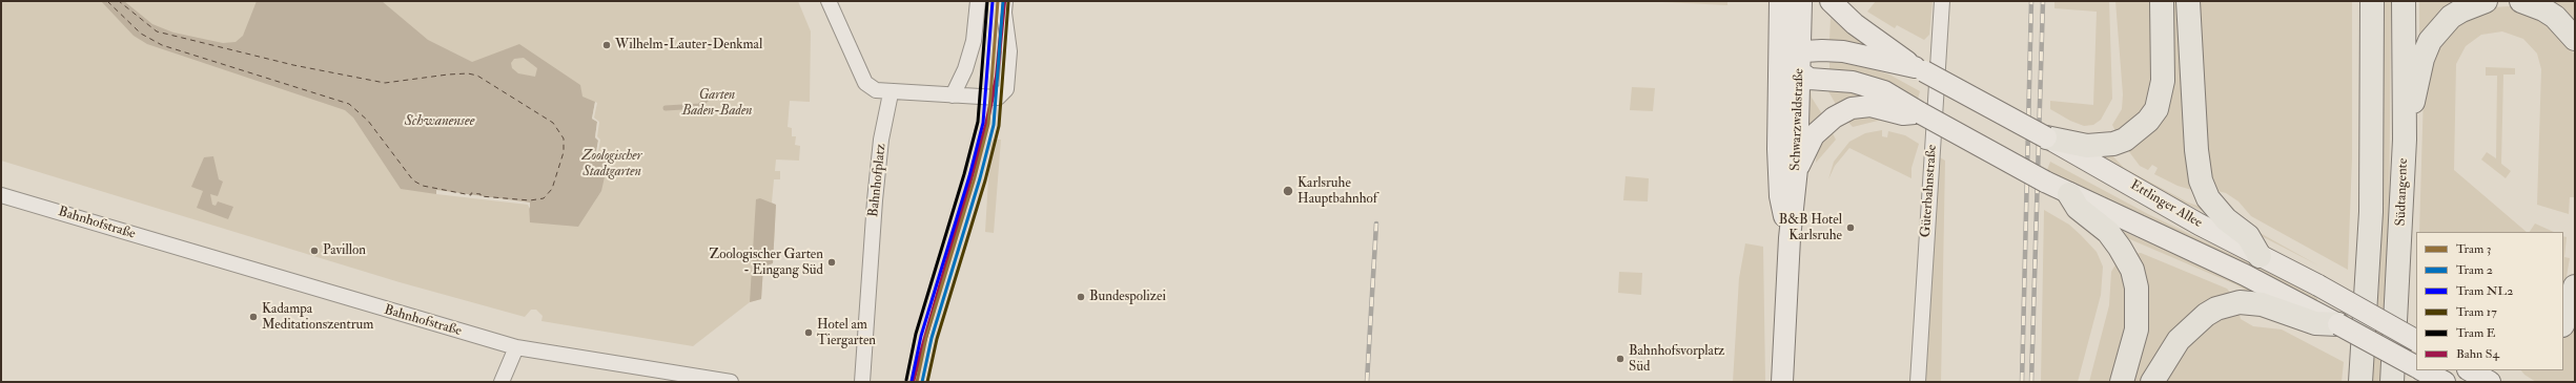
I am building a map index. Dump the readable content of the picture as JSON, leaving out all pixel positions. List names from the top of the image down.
{
  "streets": {
    "highway": ["Südtangente"],
    "main road": ["Schwarzwaldstraße", "Ettlinger Allee"],
    "street": ["Bahnhofplatz", "Güterbahnstraße", "Bahnhofstraße"]
  },
  "crossings": [
    ["Schwarzwaldstraße", "Ettlinger Allee"]
  ],
  "water": ["Schwanensee"],
  "parks": ["Garten Baden-Baden", "Zoologischer Stadtgarten"],
  "places": [
    "Wilhelm-Lauter-Denkmal",
    "Karlsruhe Hauptbahnhof",
    "B&B Hotel Karlsruhe",
    "Pavillon",
    "Zoologischer Garten - Eingang Süd",
    "Bundespolizei",
    "Kadampa Meditationszentrum",
    "Hotel am Tiergarten",
    "Bahnhofsvorplatz Süd"
  ],
  "lines": [
    "tram line 3",
    "tram line 2",
    "tram line NL2",
    "tram line E",
    "tram line 17",
    "rail line S4"
  ],
  "legend": [
    "Tram 3",
    "Tram 2",
    "Tram NL2",
    "Tram 17",
    "Tram E",
    "Bahn S4"
  ]
}
